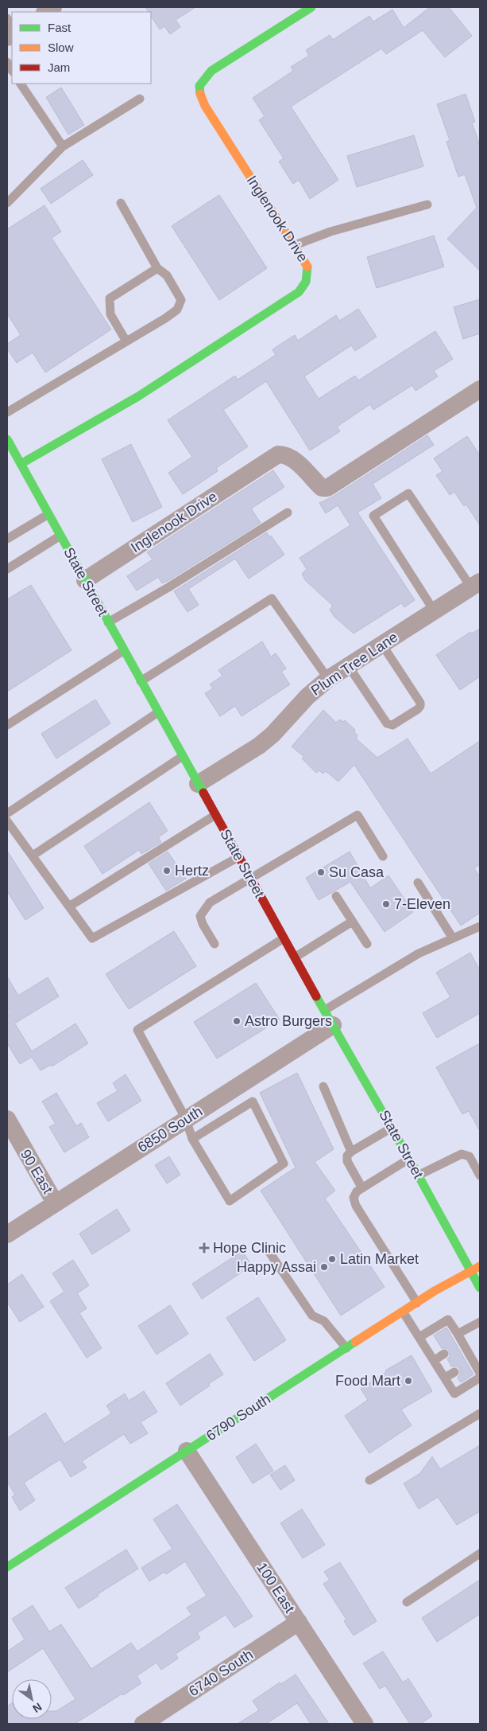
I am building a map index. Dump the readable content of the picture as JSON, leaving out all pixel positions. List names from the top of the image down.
{
  "streets": {
    "street": [
      "Inglenook Drive",
      "State Street",
      "Plum Tree Lane",
      "6850 South",
      "90 East",
      "6790 South",
      "100 East",
      "6740 South"
    ]
  },
  "crossings": [
    ["Inglenook Drive", "State Street"],
    ["State Street", "Plum Tree Lane"],
    ["State Street", "6850 South"],
    ["State Street", "6790 South"],
    ["6850 South", "90 East"],
    ["6790 South", "100 East"],
    ["100 East", "6740 South"]
  ],
  "places": {
    "other": [
      "Hertz",
      "Su Casa",
      "7-Eleven",
      "Astro Burgers",
      "Latin Market",
      "Happy Assai",
      "Food Mart"
    ],
    "health": ["Hope Clinic"]
  },
  "legend": ["Fast", "Slow", "Jam"],
  "north": "bottom right"
}
